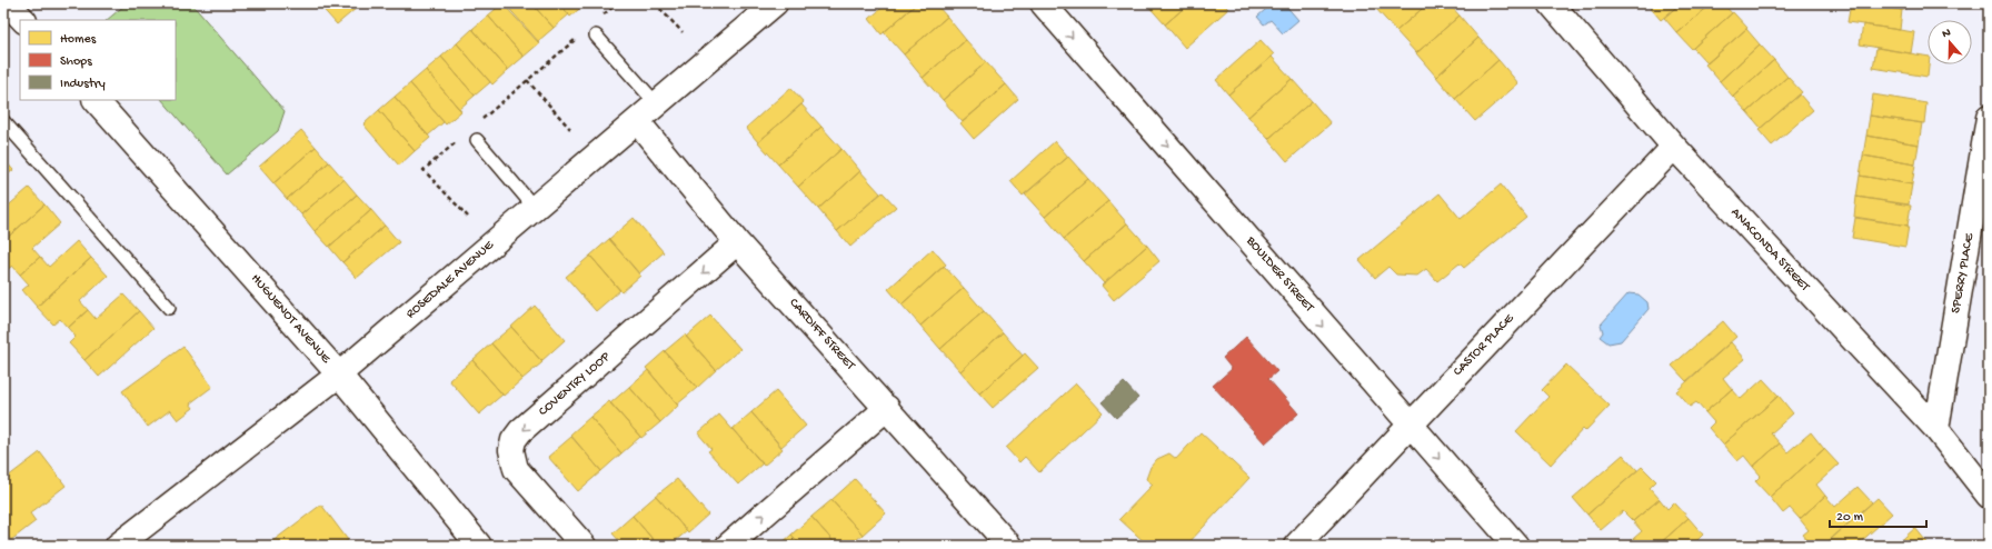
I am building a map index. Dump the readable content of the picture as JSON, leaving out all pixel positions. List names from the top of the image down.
{
  "streets": {
    "street": [
      "ANACONDA STREET",
      "SPERRY PLACE",
      "BOULDER STREET",
      "ROSEDALE AVENUE",
      "HUGUENOT AVENUE",
      "CARDIFF STREET",
      "CASTOR PLACE",
      "COVENTRY LOOP"
    ]
  },
  "crossings": [
    ["ANACONDA STREET", "SPERRY PLACE"],
    ["ANACONDA STREET", "CASTOR PLACE"],
    ["BOULDER STREET", "CASTOR PLACE"],
    ["ROSEDALE AVENUE", "HUGUENOT AVENUE"],
    ["ROSEDALE AVENUE", "CARDIFF STREET"],
    ["CARDIFF STREET", "COVENTRY LOOP"]
  ],
  "one_way": ["BOULDER STREET"],
  "legend": ["Homes", "Shops", "Industry"],
  "scale_bar": "20 m",
  "north": "top"
}
